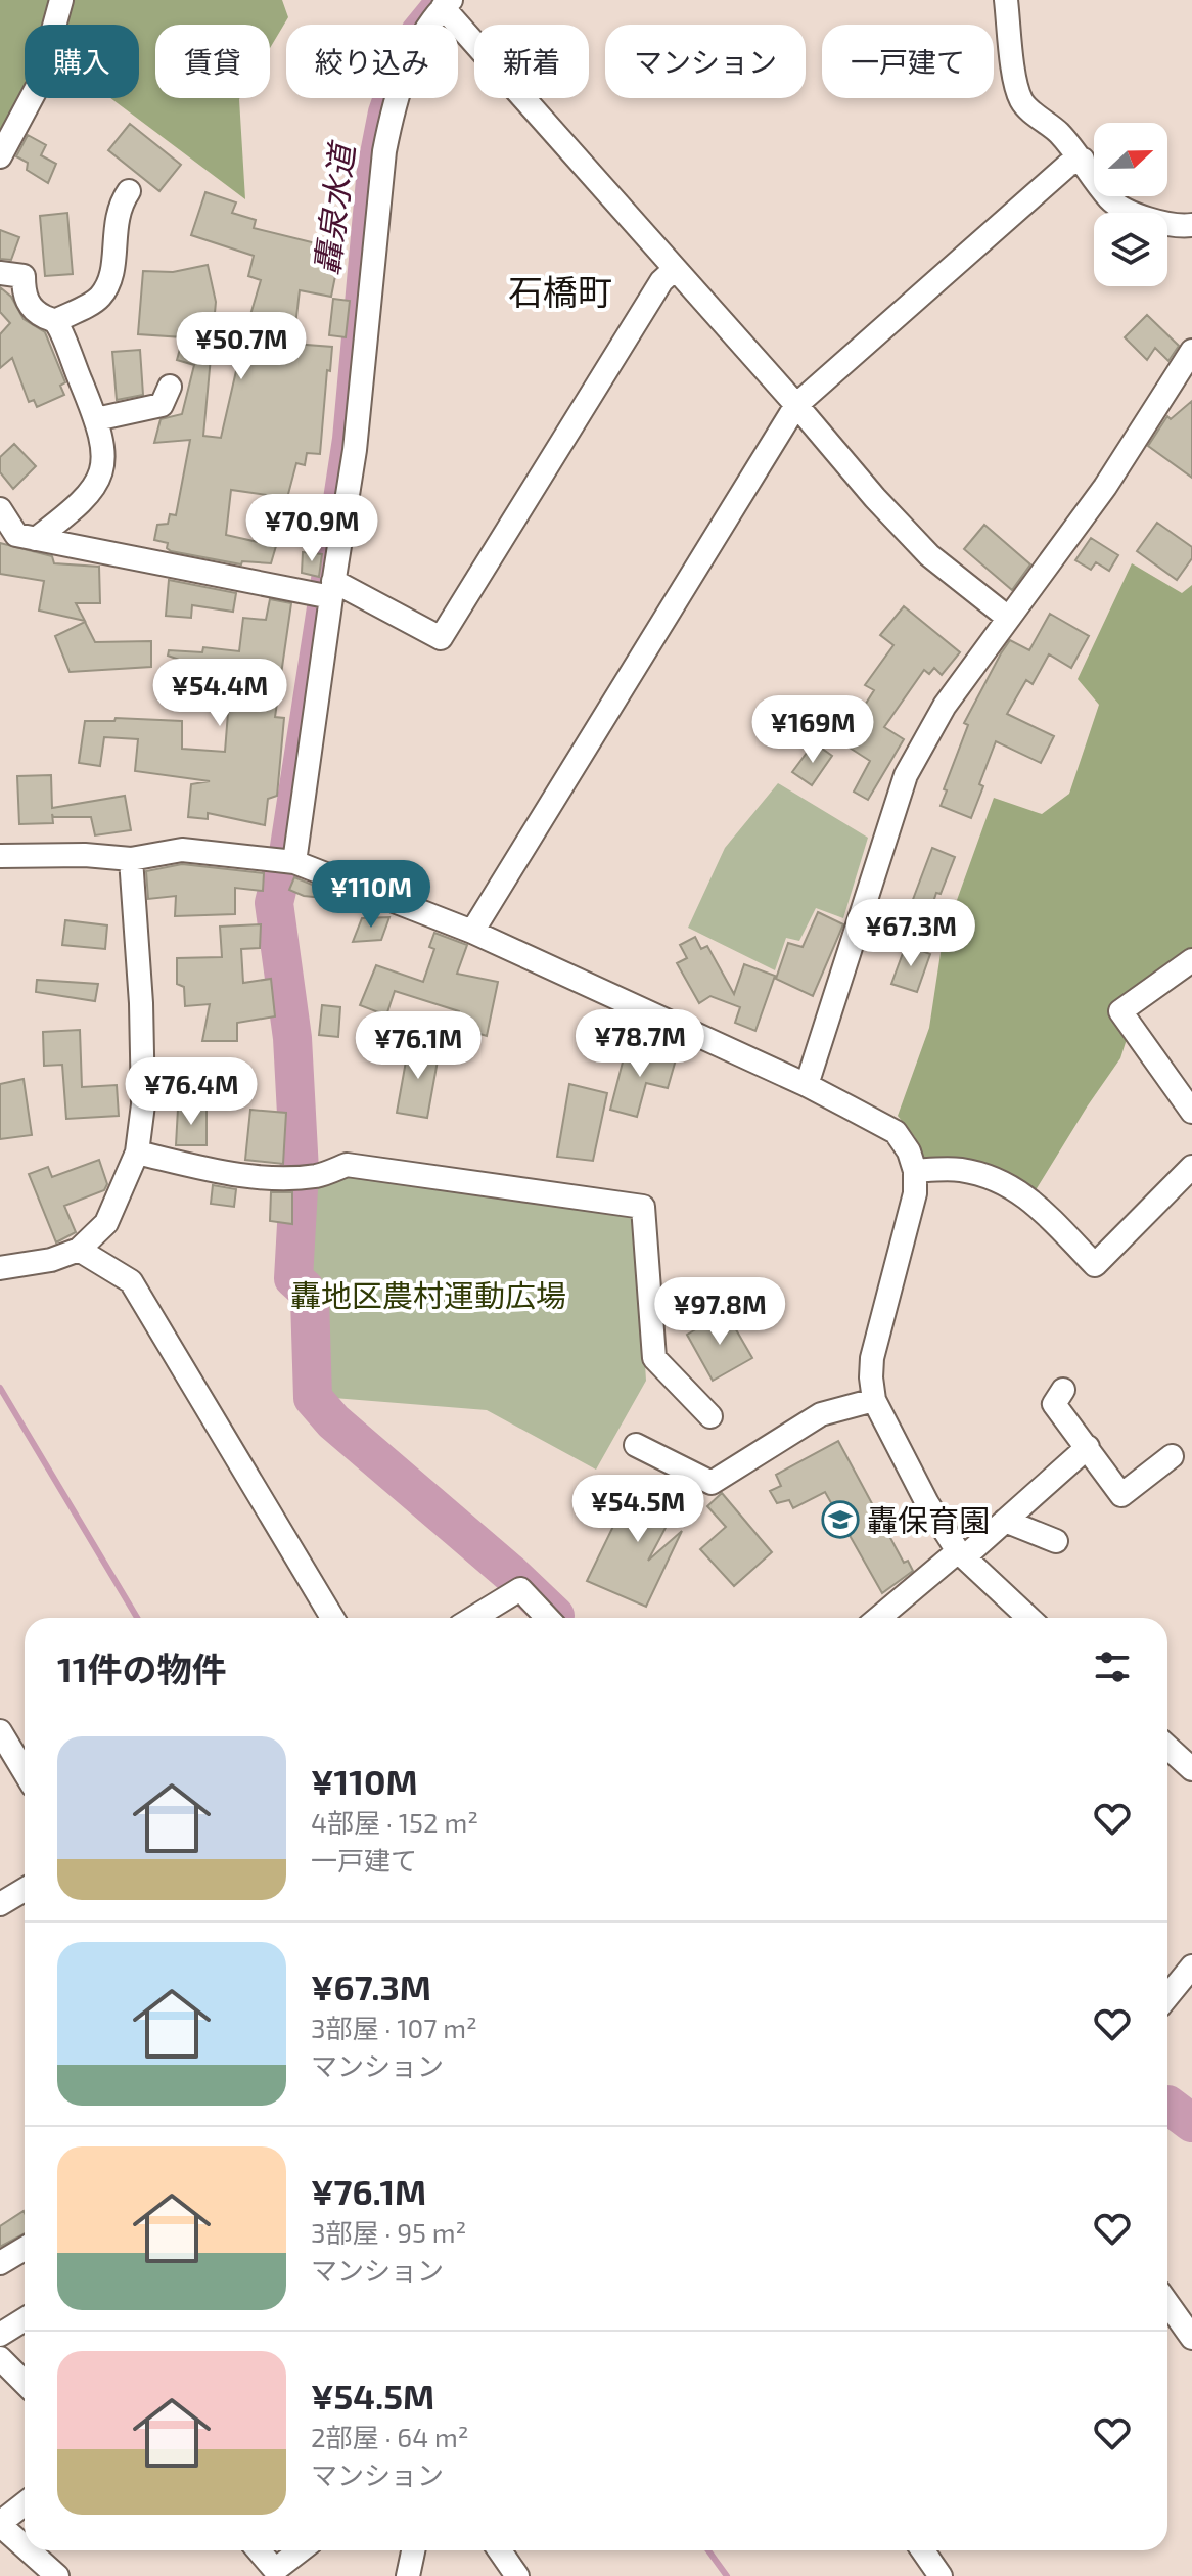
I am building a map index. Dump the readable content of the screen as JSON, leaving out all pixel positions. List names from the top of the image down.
{
  "districts": ["石橋町"],
  "water": ["轟泉水道"],
  "parks": ["轟地区農村運動広場"],
  "places": {
    "school or university": ["轟保育園"]
  },
  "north": "right",
  "page": {
    "chip": [
      "購入",
      "賃貸",
      "絞り込み",
      "新着",
      "マンション",
      "一戸建て"
    ],
    "price": [
      "¥50.7M",
      "¥70.9M",
      "¥54.4M",
      "¥169M",
      "¥110M",
      "¥67.3M",
      "¥78.7M",
      "¥76.1M",
      "¥76.4M",
      "¥97.8M",
      "¥54.5M"
    ],
    "heading": "11件の物件",
    "list": [
      {
        "name": "¥110M",
        "note": "4部屋 · 152 m² · 一戸建て"
      },
      {
        "name": "¥67.3M",
        "note": "3部屋 · 107 m² · マンション"
      },
      {
        "name": "¥76.1M",
        "note": "3部屋 · 95 m² · マンション"
      },
      {
        "name": "¥54.5M",
        "note": "2部屋 · 64 m² · マンション"
      }
    ]
  }
}
